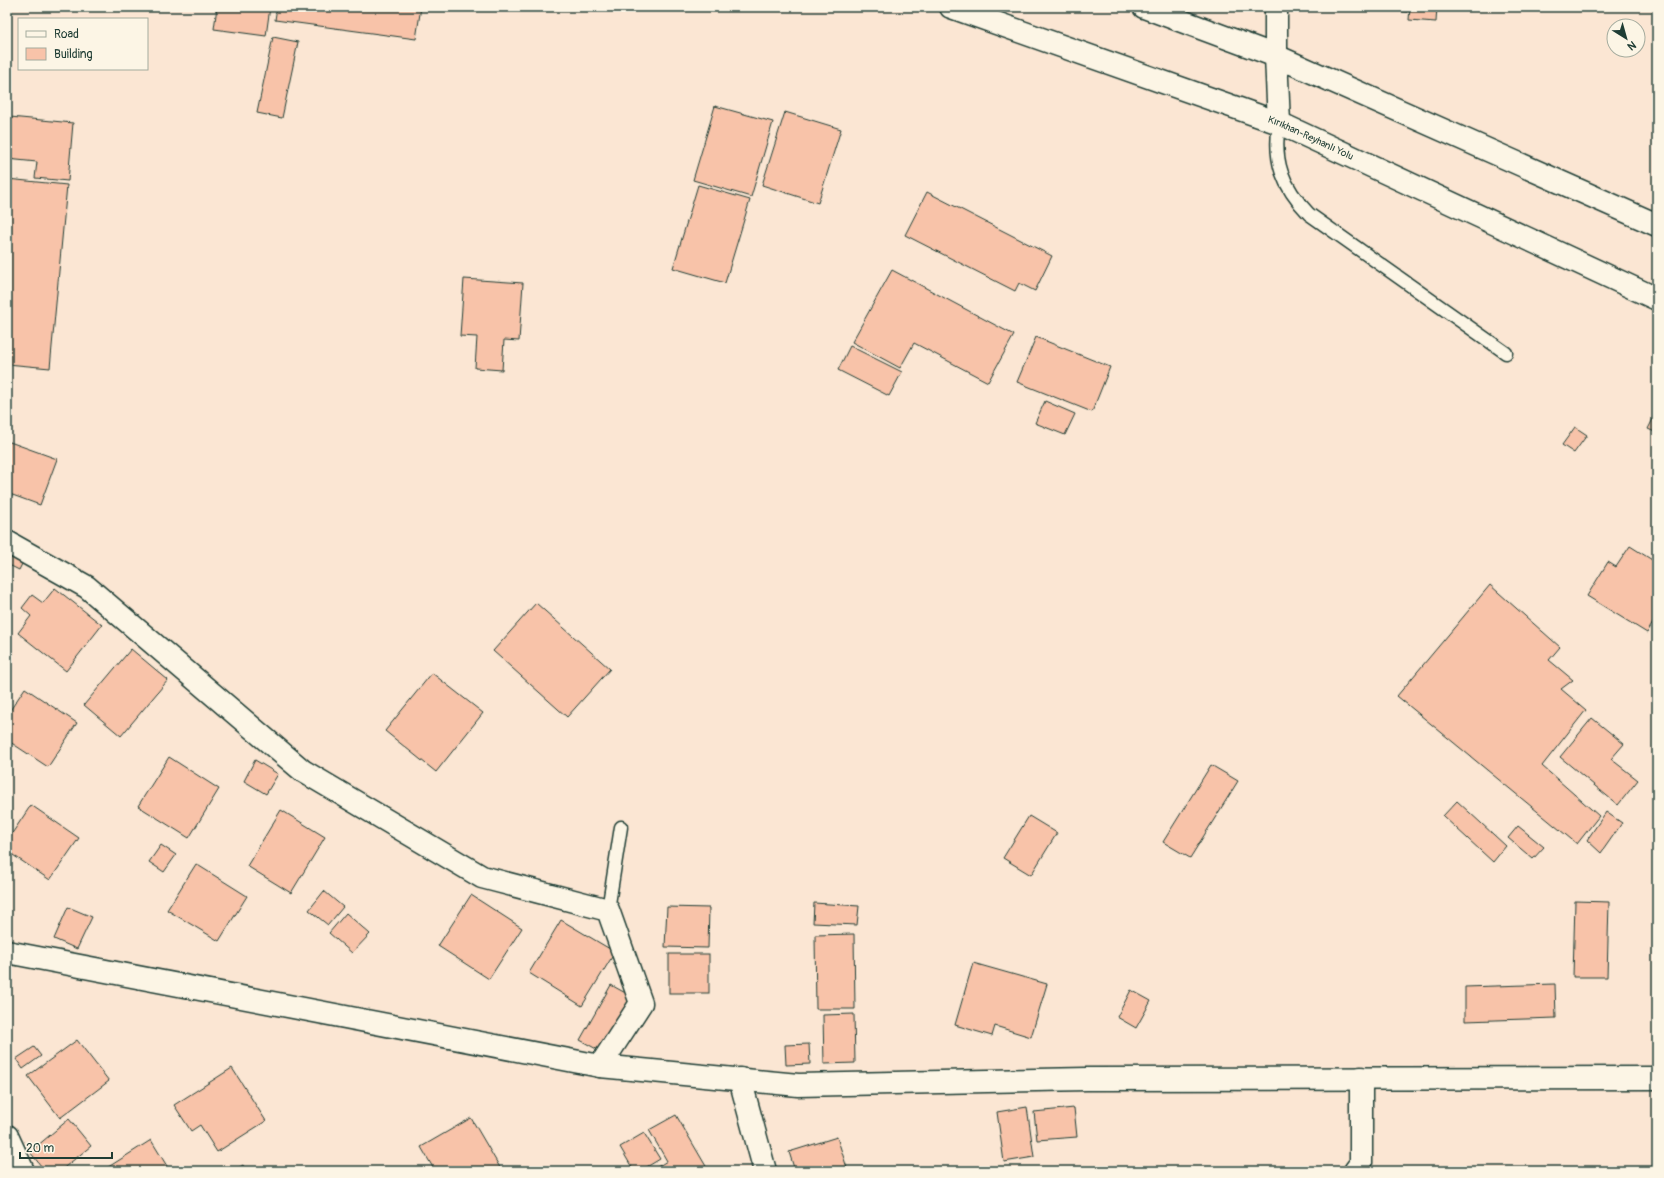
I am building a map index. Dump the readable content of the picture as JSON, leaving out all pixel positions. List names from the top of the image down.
{
  "streets": {
    "main road": ["Kırıkhan-Reyhanlı Yolu"]
  },
  "legend": ["Road", "Building"],
  "scale_bar": "20 m",
  "north": "bottom right"
}
